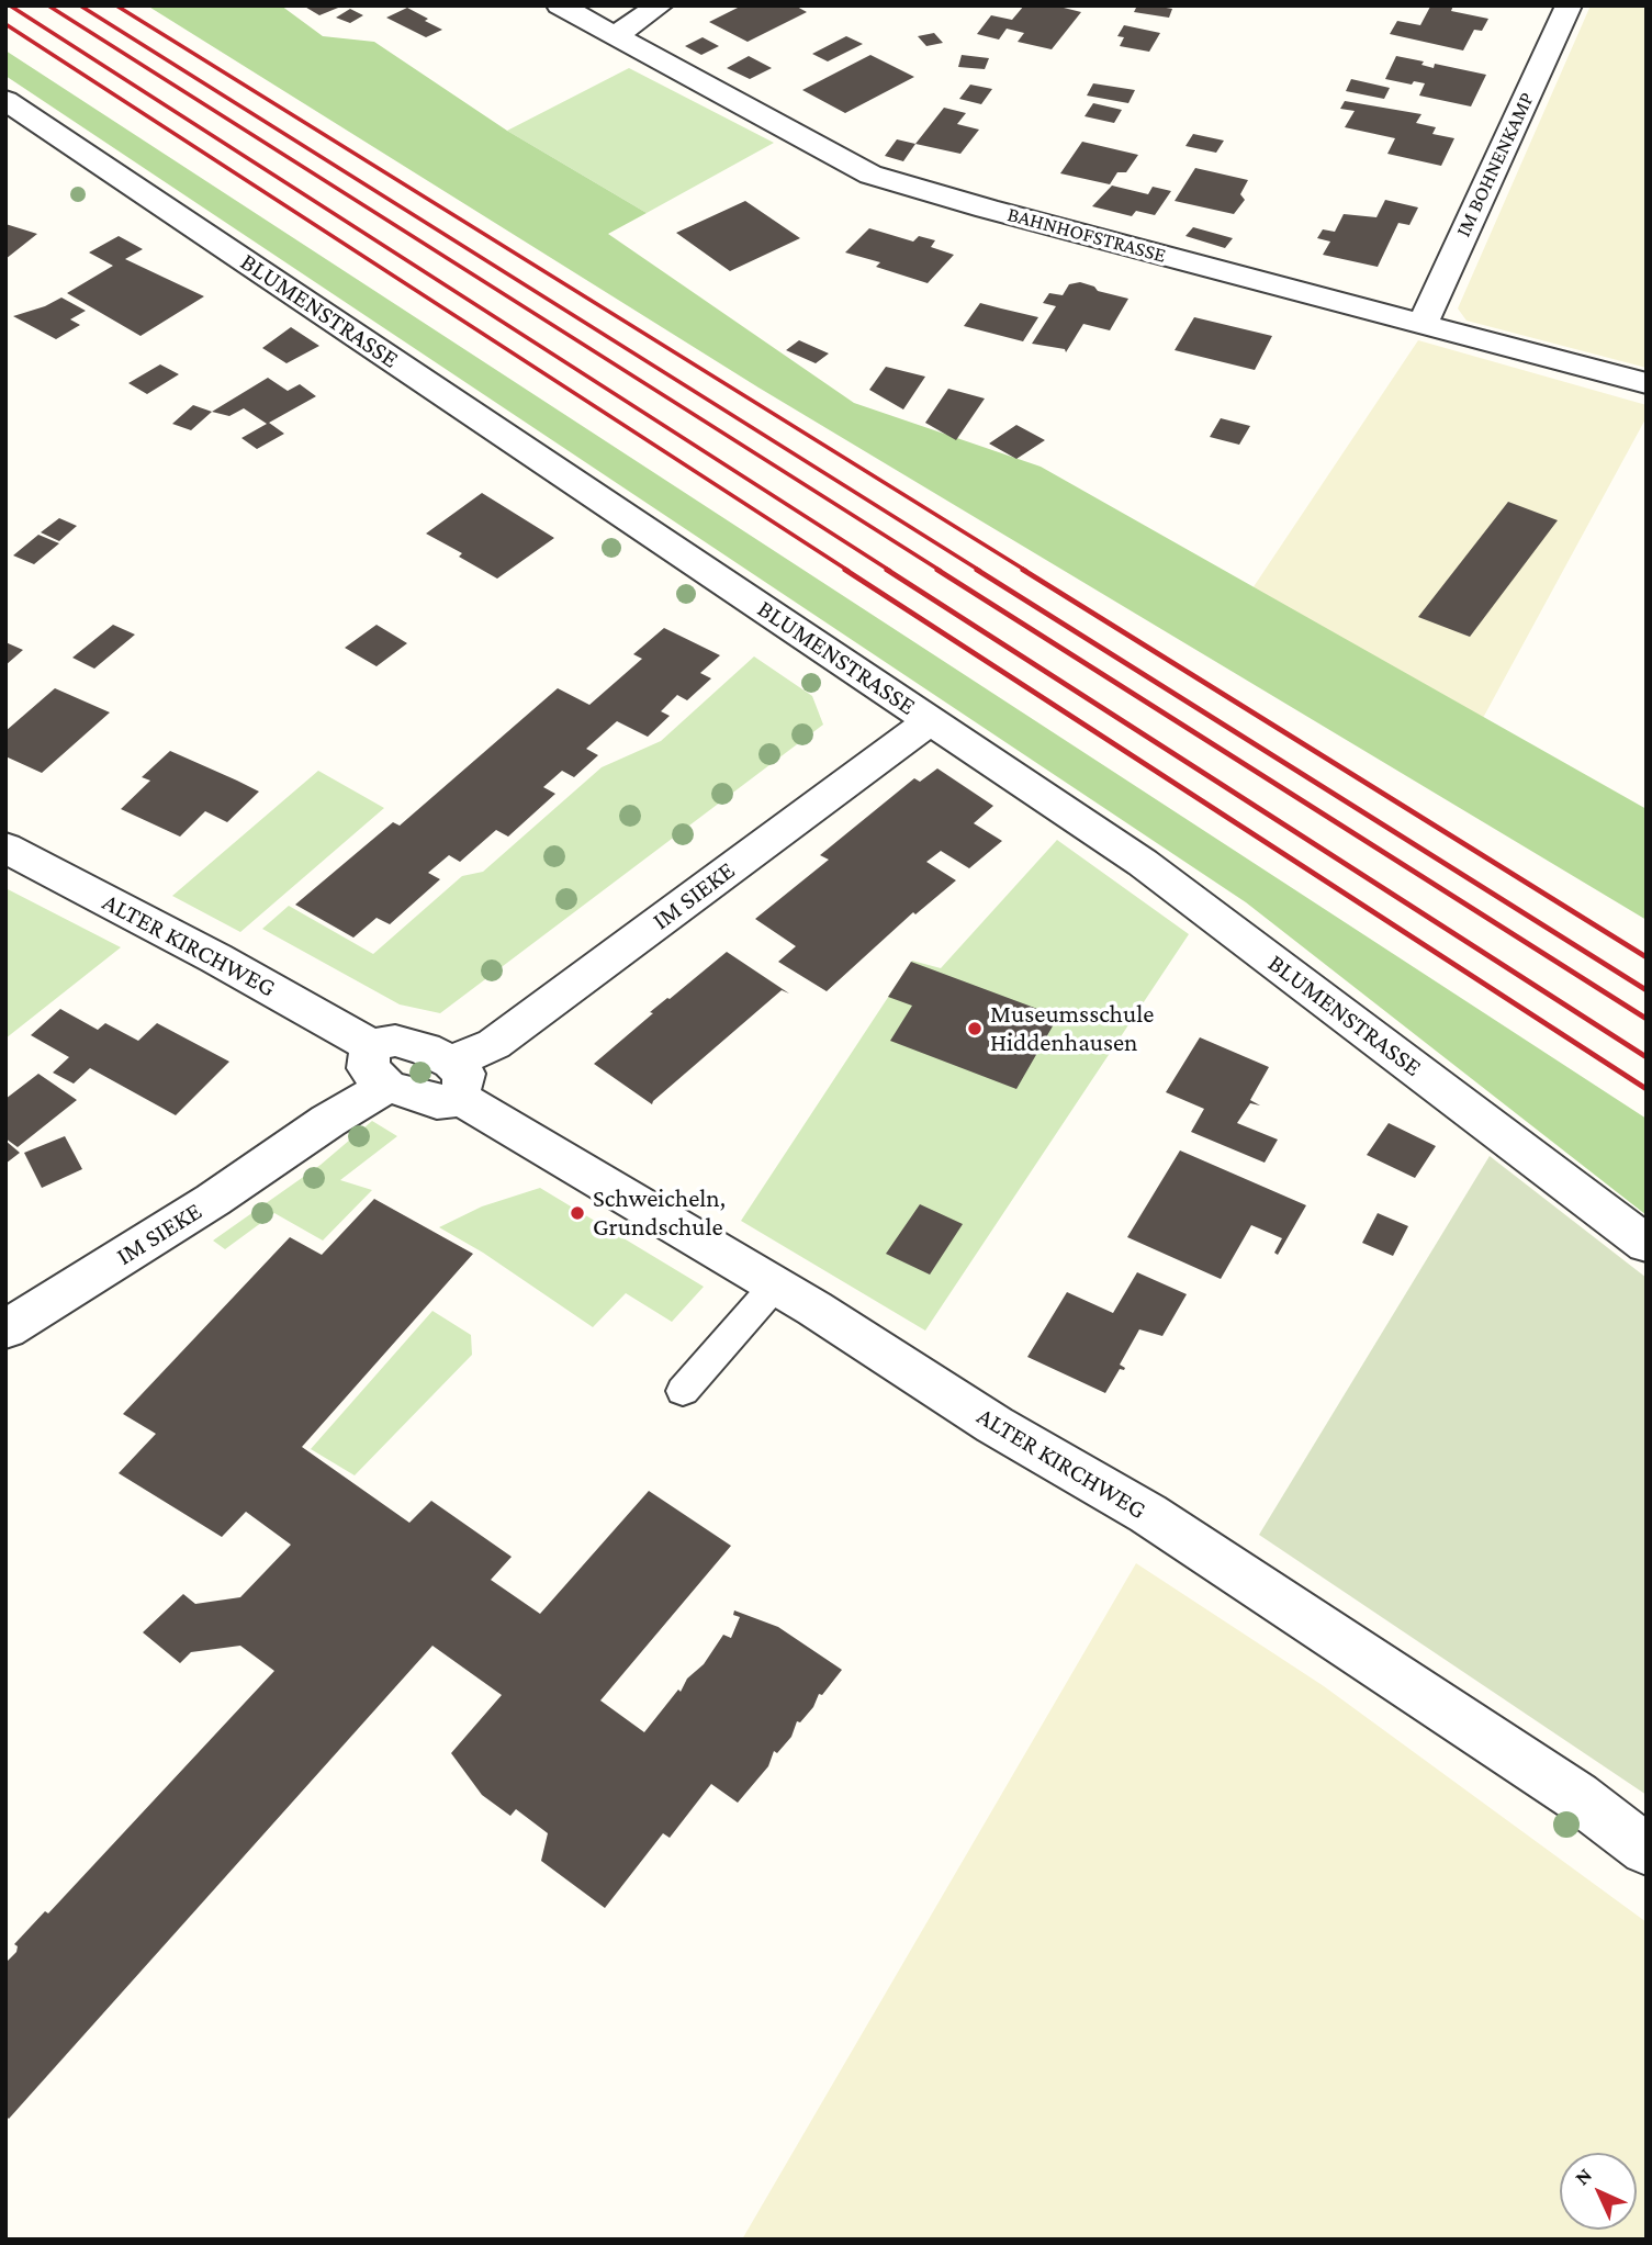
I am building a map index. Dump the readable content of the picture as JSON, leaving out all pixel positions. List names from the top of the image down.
{
  "streets": {
    "street": [
      "IM BOHNENKAMP",
      "BAHNHOFSTRASSE",
      "BLUMENSTRASSE",
      "IM SIEKE",
      "ALTER KIRCHWEG"
    ]
  },
  "crossings": [
    ["IM BOHNENKAMP", "BAHNHOFSTRASSE"],
    ["BLUMENSTRASSE", "IM SIEKE"],
    ["IM SIEKE", "ALTER KIRCHWEG"]
  ],
  "places": ["Museumsschule Hiddenhausen", "Schweicheln, Grundschule"],
  "north": "top left"
}
